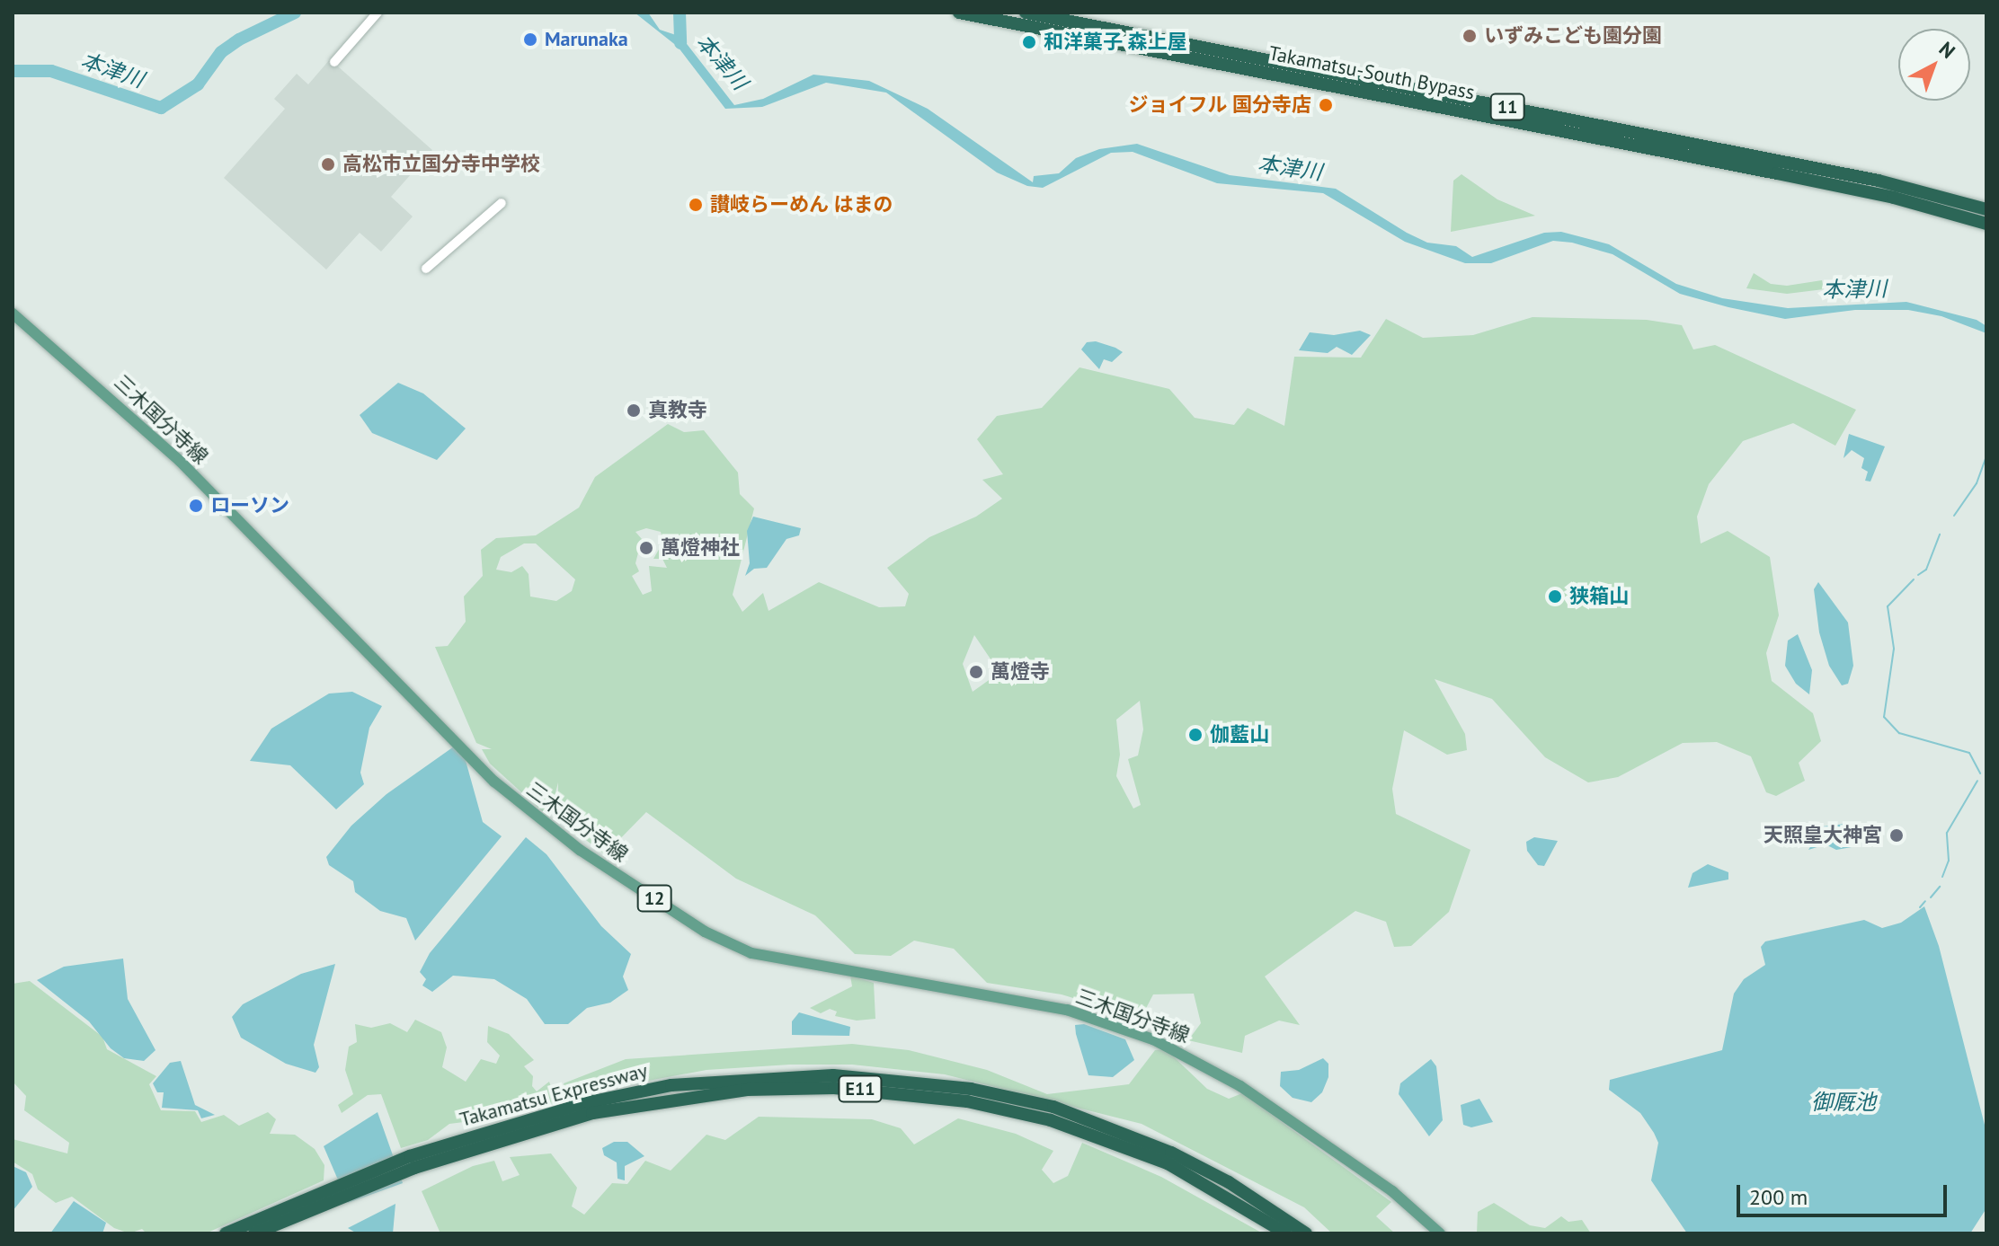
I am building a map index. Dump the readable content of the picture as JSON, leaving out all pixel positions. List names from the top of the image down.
{
  "streets": {
    "highway": [
      "Takamatsu-South Bypass",
      "11",
      "E11",
      "Takamatsu Expressway"
    ],
    "main road": ["三木国分寺線", "12"]
  },
  "water": ["本津川", "御厩池"],
  "places": [
    "いずみこども園分園",
    "Marunaka",
    "和洋菓子 森上屋",
    "ジョイフル 国分寺店",
    "高松市立国分寺中学校",
    "讃岐らーめん はまの",
    "真教寺",
    "ローソン",
    "萬燈神社",
    "狭箱山",
    "萬燈寺",
    "伽藍山",
    "天照皇大神宮"
  ],
  "scale_bar": "200 m",
  "north": "top right"
}
